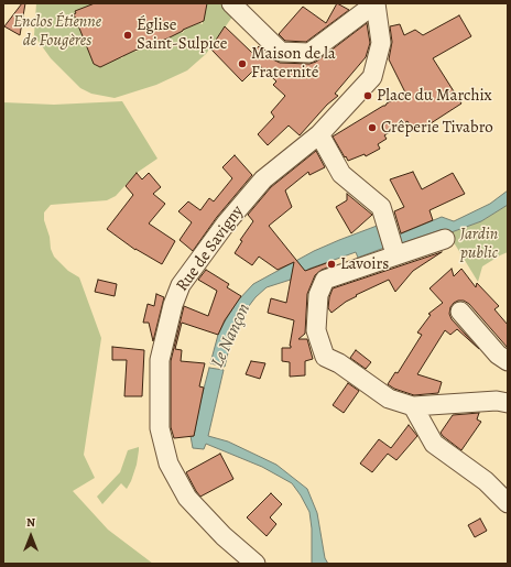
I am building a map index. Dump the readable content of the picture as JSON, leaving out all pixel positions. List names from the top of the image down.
{
  "streets": {
    "street": ["Rue de Savigny"]
  },
  "water": ["Le Nançon"],
  "parks": ["Enclos Étienne de Fougères", "Jardin public"],
  "places": [
    "Église Saint-Sulpice",
    "Maison de la Fraternité",
    "Place du Marchix",
    "Crêperie Tivabro",
    "Lavoirs"
  ],
  "north": "top"
}
